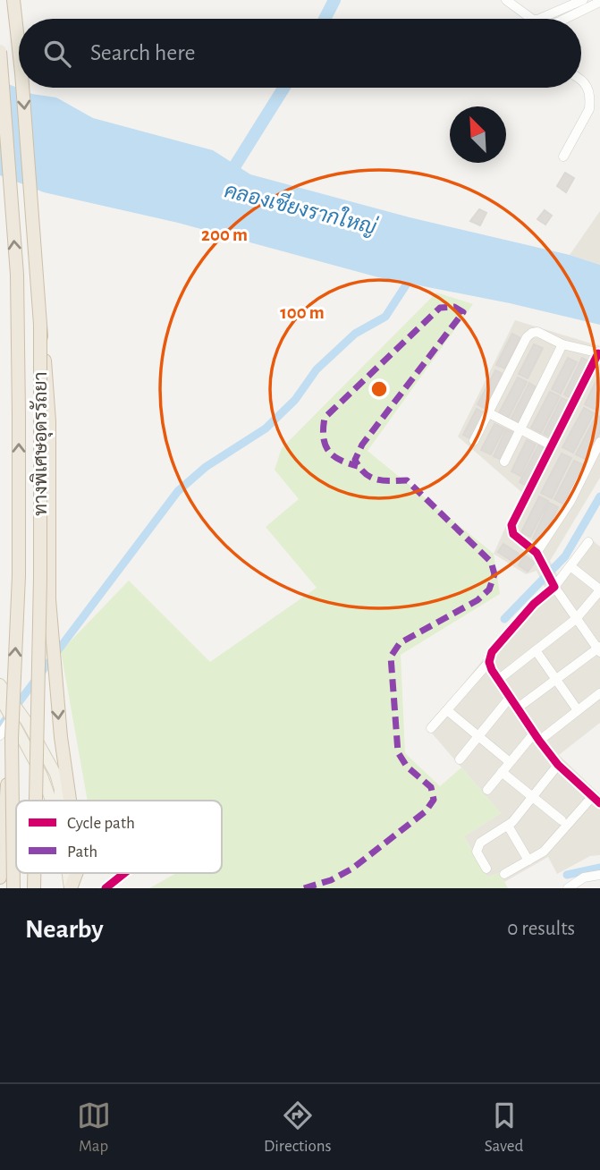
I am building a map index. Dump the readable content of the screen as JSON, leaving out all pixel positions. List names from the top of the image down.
{
  "streets": {
    "highway": ["ทางพิเศษอุดรรัถยา"]
  },
  "water": ["คลองเชียงรากใหญ่"],
  "legend": ["Cycle path", "Path"],
  "north": "top left",
  "page": {
    "search": "Search here",
    "heading": ["Nearby", "0 results"],
    "nav": ["Map", "Directions", "Saved"]
  },
  "rings": ["200 m", "100 m"]
}
